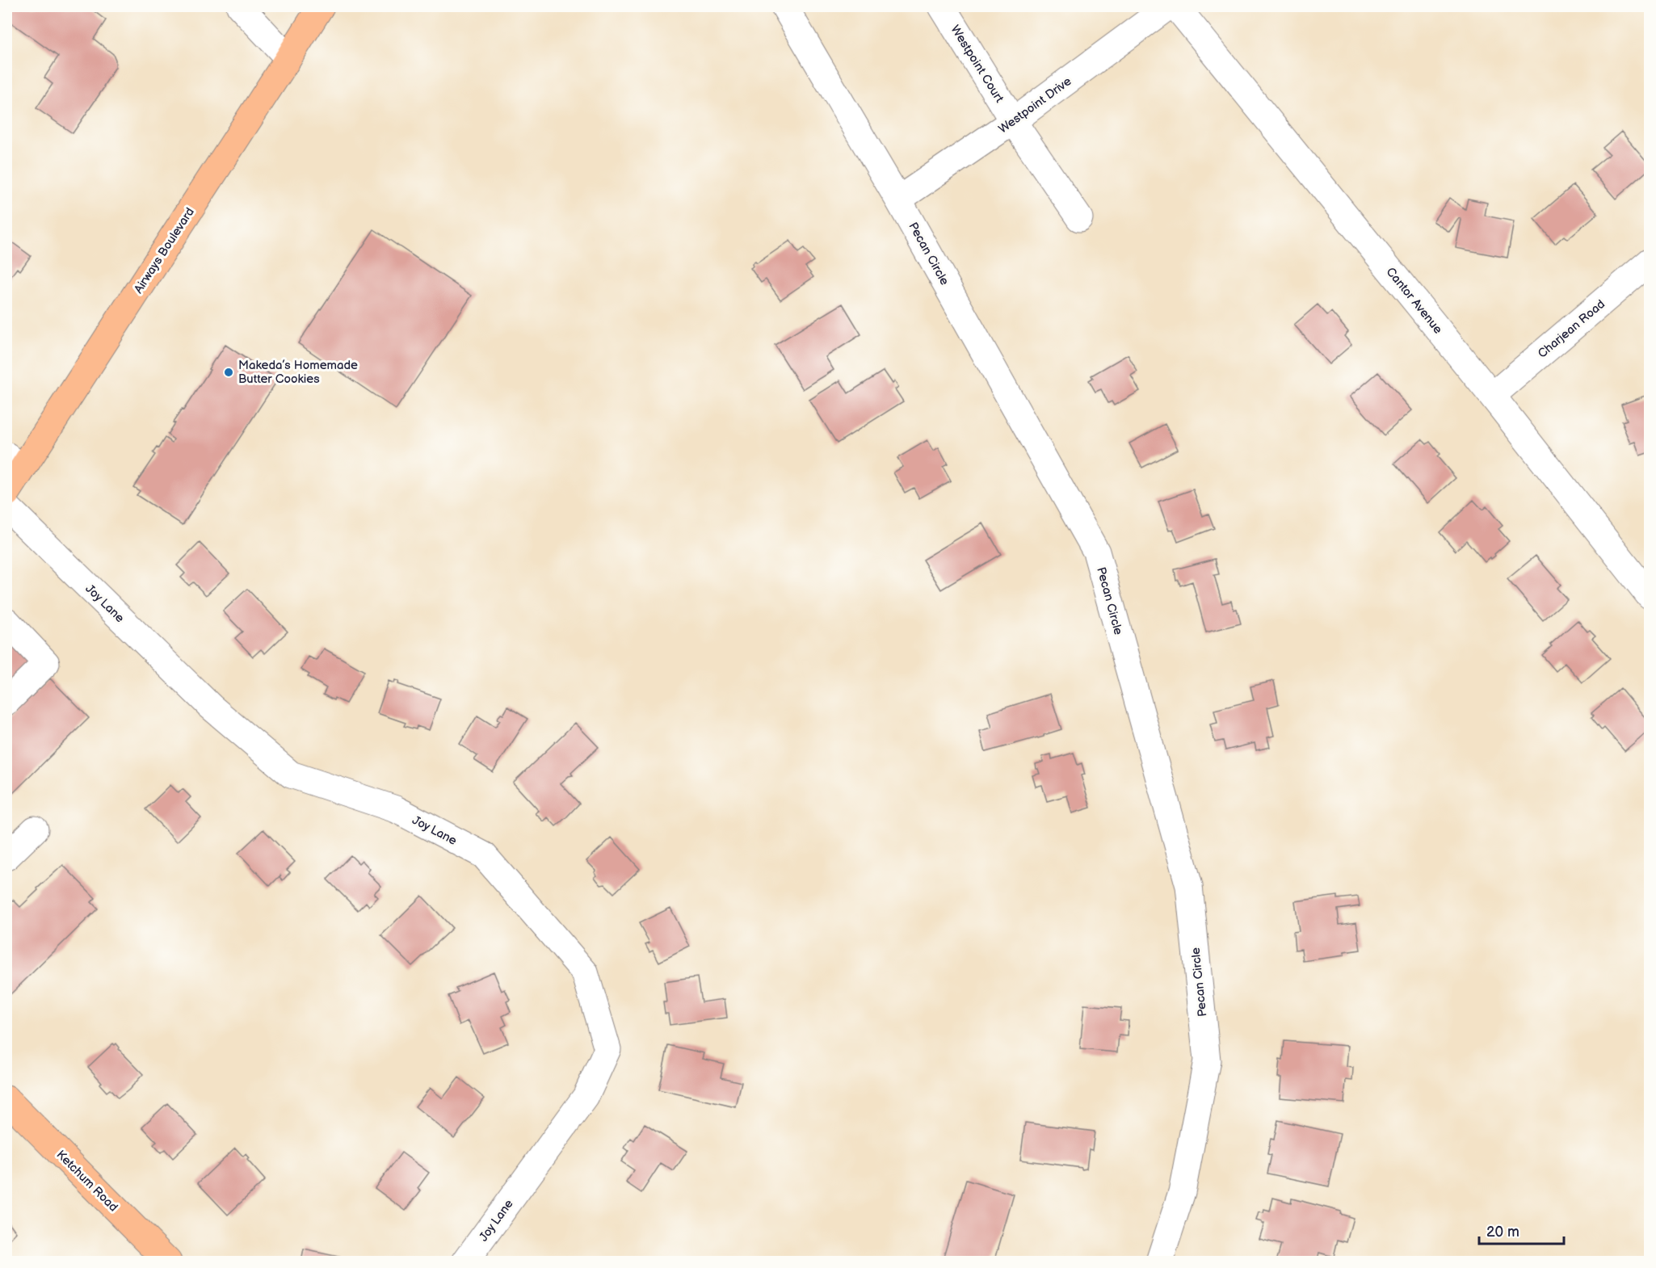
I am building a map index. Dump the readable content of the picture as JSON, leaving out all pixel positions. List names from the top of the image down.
{
  "streets": {
    "main road": ["Airways Boulevard", "Ketchum Road"],
    "street": [
      "Westpoint Court",
      "Westpoint Drive",
      "Pecan Circle",
      "Cantor Avenue",
      "Charjean Road",
      "Joy Lane"
    ]
  },
  "crossings": [
    ["Westpoint Court", "Westpoint Drive"],
    ["Westpoint Drive", "Pecan Circle"],
    ["Cantor Avenue", "Charjean Road"]
  ],
  "places": ["Makeda’s Homemade Butter Cookies"],
  "scale_bar": "20 m"
}
